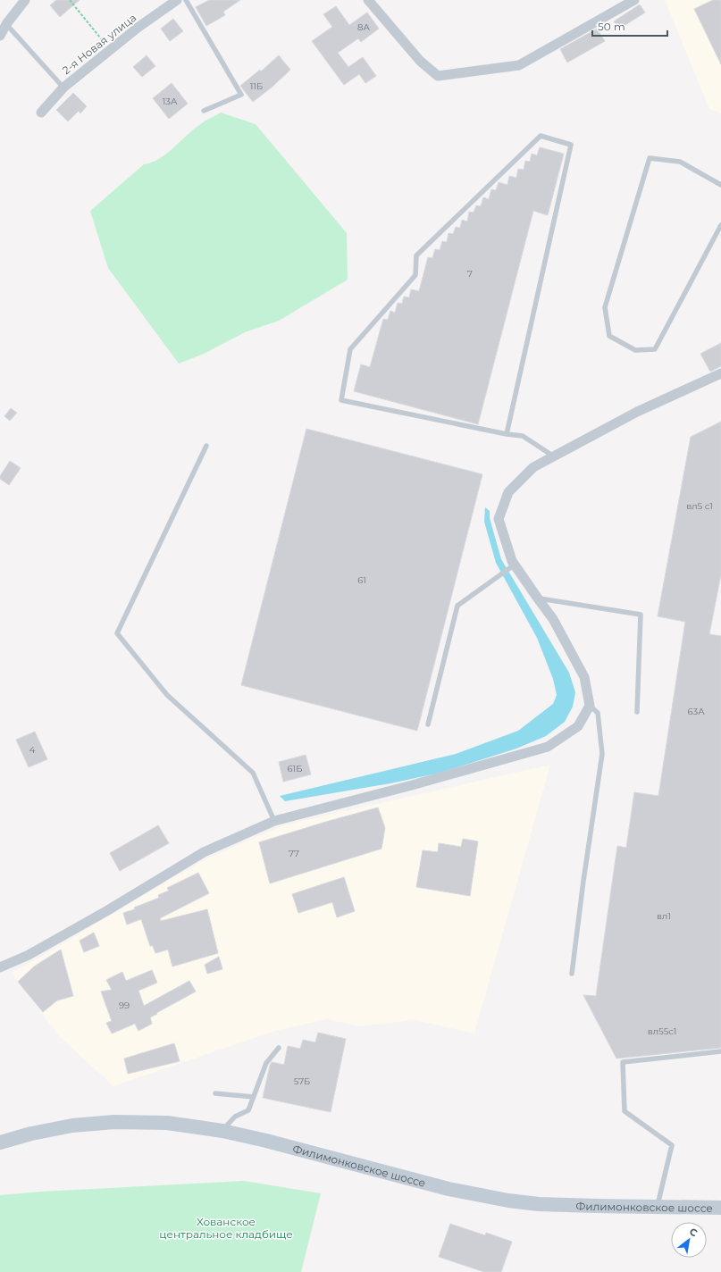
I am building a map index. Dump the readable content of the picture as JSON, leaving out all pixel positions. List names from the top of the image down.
{
  "streets": {
    "main road": ["Филимонковское шоссе"],
    "street": ["2-я Новая улица"]
  },
  "parks": ["Хованское центральное кладбище"],
  "house_numbers": [
    "8А",
    "11Б",
    "13А",
    "7",
    "вл5 с1",
    "61",
    "63А",
    "4",
    "61Б",
    "77",
    "вл1",
    "99",
    "вл55с1",
    "57Б"
  ],
  "scale_bar": "50 m",
  "north": "top right"
}
